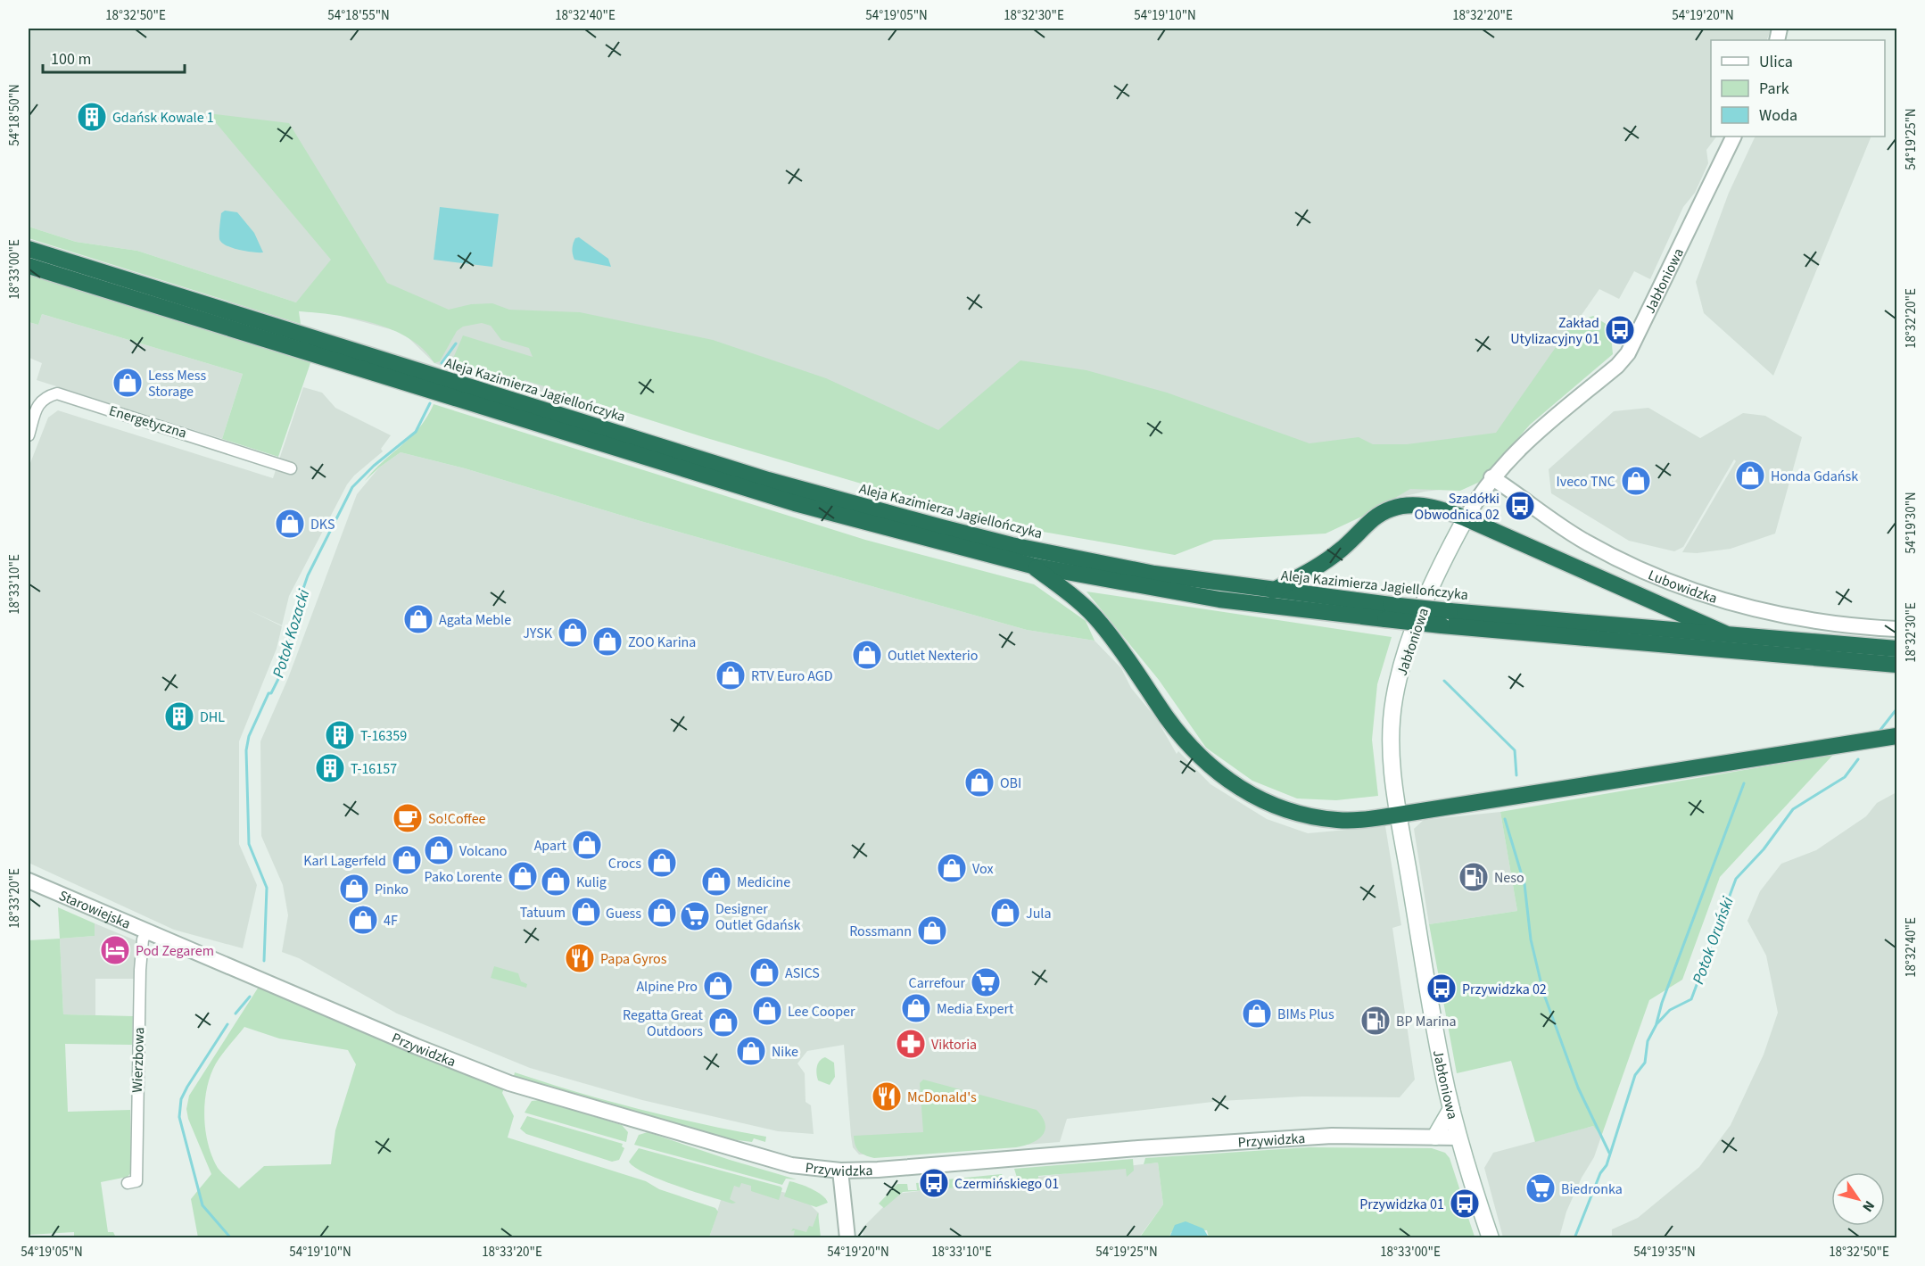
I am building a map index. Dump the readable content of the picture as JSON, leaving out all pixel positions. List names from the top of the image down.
{
  "streets": {
    "highway": ["Aleja Kazimierza Jagiellończyka"],
    "main road": ["Jabłoniowa"],
    "street": [
      "Energetyczna",
      "Lubowidzka",
      "Starowiejska",
      "Przywidzka",
      "Wierzbowa"
    ]
  },
  "crossings": [
    ["Jabłoniowa", "Lubowidzka"],
    ["Jabłoniowa", "Przywidzka"],
    ["Starowiejska", "Przywidzka"],
    ["Starowiejska", "Wierzbowa"]
  ],
  "water": ["Potok Kozacki", "Potok Oruński"],
  "places": {
    "building": [
      "Gdańsk Kowale 1",
      "DHL",
      "T-16359",
      "T-16157"
    ],
    "bus stop": [
      "Zakład Utylizacyjny 01",
      "Szadółki Obwodnica 02",
      "Przywidzka 02",
      "Czermińskiego 01",
      "Przywidzka 01"
    ],
    "shop": [
      "Less Mess Storage",
      "Honda Gdańsk",
      "Iveco TNC",
      "DKS",
      "Agata Meble",
      "JYSK",
      "ZOO Karina",
      "Outlet Nexterio",
      "RTV Euro AGD",
      "OBI",
      "Apart",
      "Volcano",
      "Karl Lagerfeld",
      "Crocs",
      "Vox",
      "Pako Lorente",
      "Kulig",
      "Medicine",
      "Pinko",
      "Tatuum",
      "Guess",
      "Jula",
      "4F",
      "Rossmann",
      "ASICS",
      "Alpine Pro",
      "Media Expert",
      "Lee Cooper",
      "BIMs Plus",
      "Regatta Great Outdoors",
      "Nike"
    ],
    "cafe": ["So!Coffee"],
    "fuel station": ["Neso", "BP Marina"],
    "supermarket": ["Designer Outlet Gdańsk", "Carrefour", "Biedronka"],
    "hotel": ["Pod Zegarem"],
    "restaurant": ["Papa Gyros", "McDonald's"],
    "pharmacy": ["Viktoria"]
  },
  "legend": ["Ulica", "Park", "Woda"],
  "scale_bar": "100 m",
  "north": "bottom right",
  "coordinates": [
    "18°32'50\"E",
    "54°18'55\"N",
    "18°32'40\"E",
    "54°19'05\"N",
    "18°32'30\"E",
    "54°19'10\"N",
    "18°32'20\"E",
    "54°19'20\"N",
    "54°18'50\"N",
    "54°19'25\"N",
    "18°33'00\"E",
    "54°19'30\"N",
    "18°33'10\"E",
    "18°33'20\"E",
    "54°19'35\"N"
  ]
}
